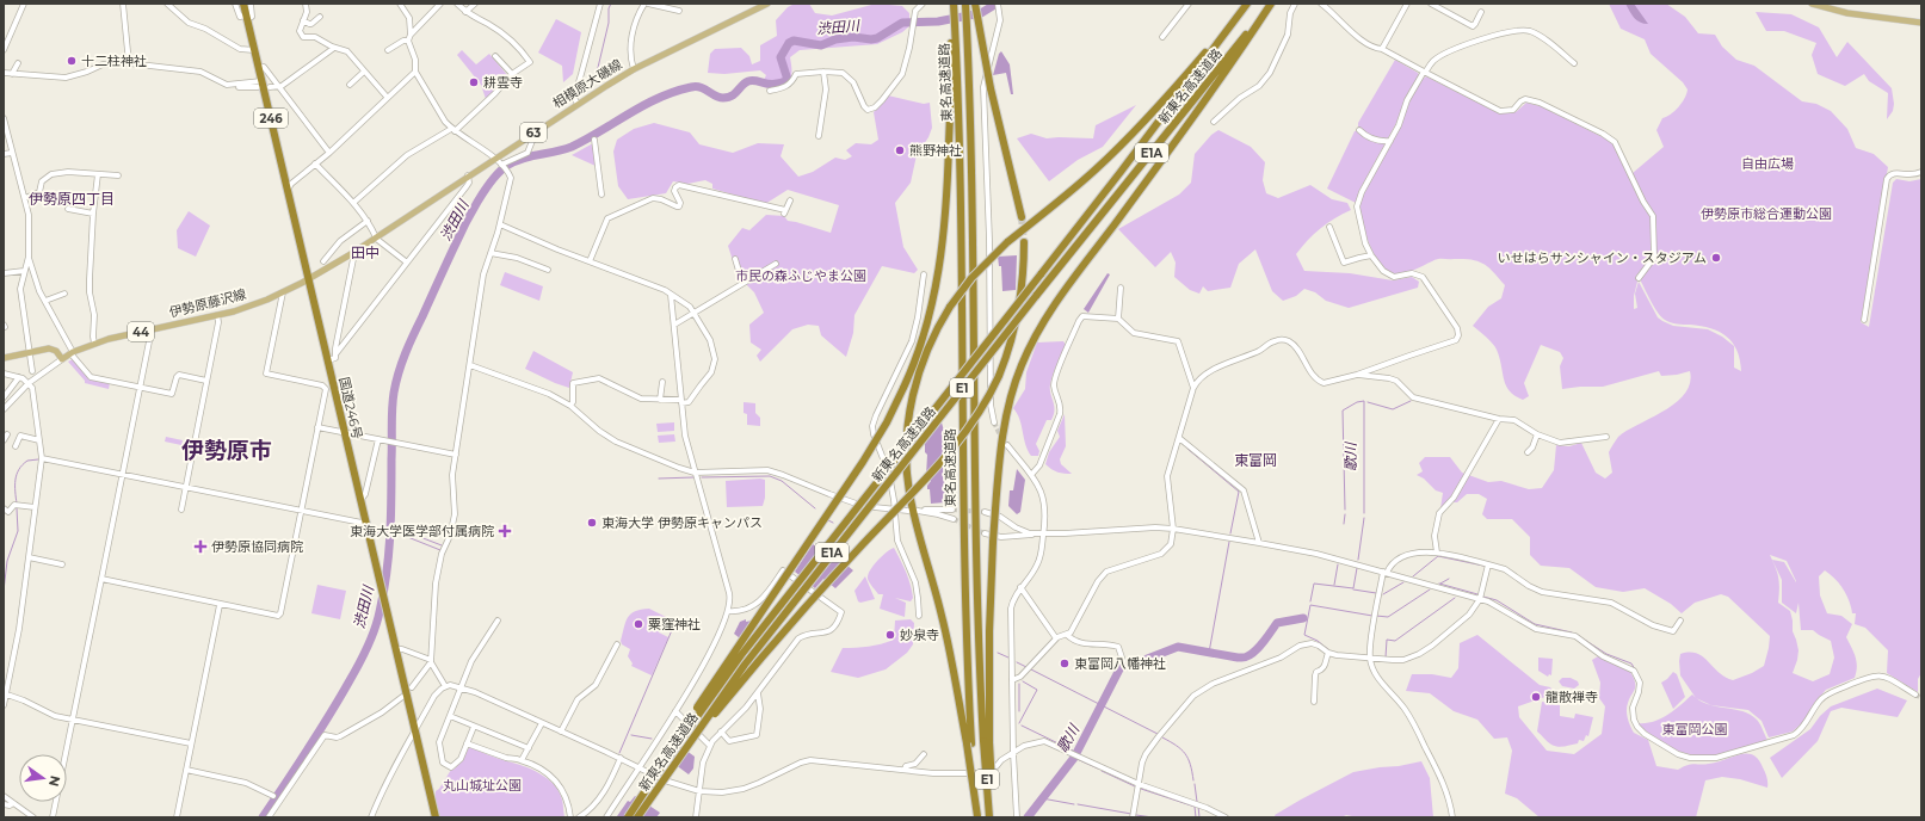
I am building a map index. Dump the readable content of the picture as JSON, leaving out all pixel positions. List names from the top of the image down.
{
  "streets": {
    "highway": [
      "東名高速道路",
      "新東名高速道路",
      "246",
      "E1A",
      "E1",
      "国道246号"
    ],
    "main road": [
      "相模原大磯線",
      "63",
      "伊勢原藤沢線",
      "44"
    ]
  },
  "crossings": [
    ["相模原大磯線", "伊勢原藤沢線"],
    ["相模原大磯線", "国道246号"],
    ["伊勢原藤沢線", "国道246号"]
  ],
  "districts": [
    "伊勢原四丁目",
    "田中",
    "伊勢原市",
    "東富岡"
  ],
  "water": ["渋田川", "歌川"],
  "parks": [
    "自由広場",
    "伊勢原市総合運動公園",
    "市民の森ふじやま公園",
    "東富岡公園",
    "丸山城址公園"
  ],
  "places": {
    "other": [
      "十二柱神社",
      "耕雲寺",
      "熊野神社",
      "いせはらサンシャイン・スタジアム",
      "東海大学 伊勢原キャンパス",
      "粟窪神社",
      "妙泉寺",
      "東富岡八幡神社",
      "龍散禅寺"
    ],
    "health": ["東海大学医学部付属病院", "伊勢原協同病院"]
  },
  "north": "right"
}
